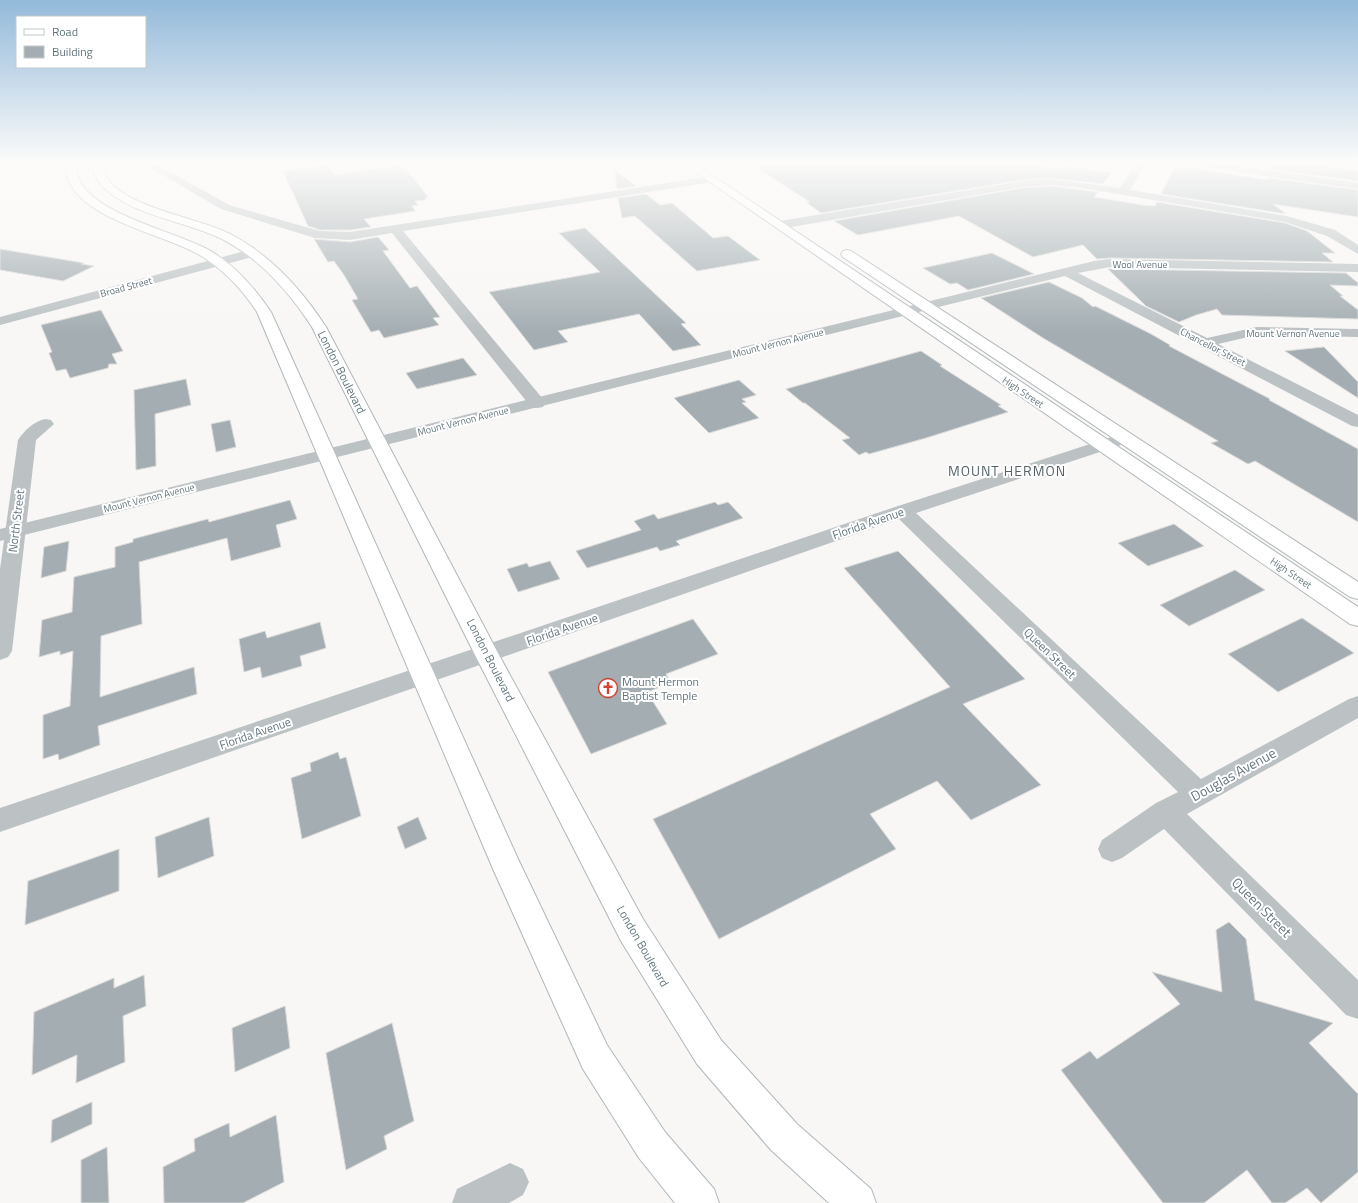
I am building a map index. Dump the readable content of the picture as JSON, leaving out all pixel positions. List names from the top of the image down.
{
  "streets": {
    "main road": ["London Boulevard", "High Street"],
    "street": [
      "Wool Avenue",
      "Broad Street",
      "Mount Vernon Avenue",
      "Chancellor Street",
      "North Street",
      "Florida Avenue",
      "Queen Street",
      "Douglas Avenue"
    ]
  },
  "crossings": [
    ["Wool Avenue", "Mount Vernon Avenue"],
    ["Wool Avenue", "Chancellor Street"],
    ["Wool Avenue", "High Street"],
    ["Broad Street", "London Boulevard"],
    ["Mount Vernon Avenue", "Chancellor Street"],
    ["Mount Vernon Avenue", "London Boulevard"],
    ["Mount Vernon Avenue", "High Street"],
    ["Mount Vernon Avenue", "North Street"],
    ["London Boulevard", "Florida Avenue"],
    ["High Street", "Florida Avenue"],
    ["Florida Avenue", "Queen Street"],
    ["Queen Street", "Douglas Avenue"]
  ],
  "districts": ["MOUNT HERMON"],
  "places": {
    "church": ["Mount Hermon Baptist Temple"]
  },
  "legend": ["Road", "Building"]
}
